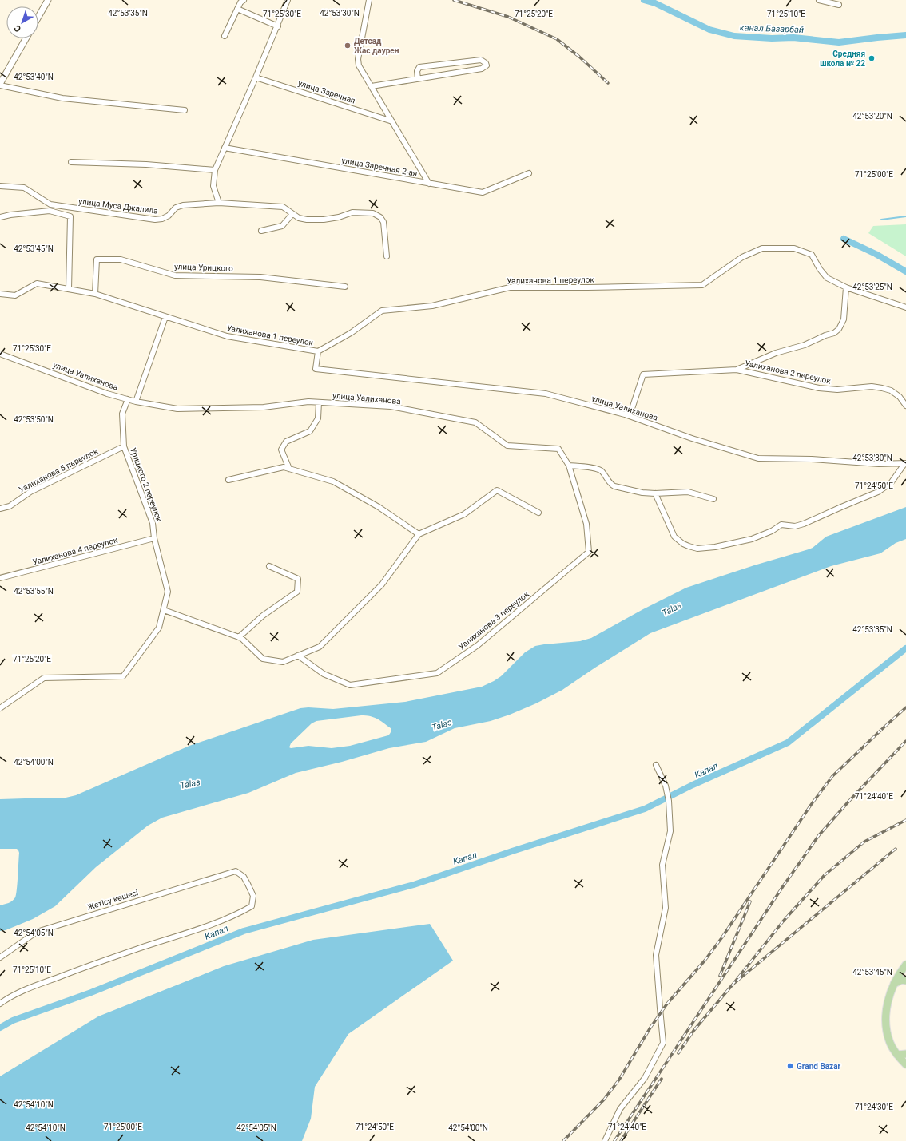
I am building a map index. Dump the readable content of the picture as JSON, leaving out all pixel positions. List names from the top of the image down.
{
  "streets": {
    "street": [
      "улица Заречная",
      "улица Заречная 2-ая",
      "улица Муса Джалила",
      "улица Урицкого",
      "Уалиханова 1 переулок",
      "Уалиханова 2 переулок",
      "улица Уалиханова",
      "Уалиханова 5 переулок",
      "Урицкого 2 переулок",
      "Уалиханова 4 переулок",
      "Уалиханова 3 переулок",
      "Жетісу көшесі"
    ]
  },
  "crossings": [
    ["Уалиханова 1 переулок", "Уалиханова 2 переулок"],
    ["Уалиханова 1 переулок", "улица Уалиханова"],
    ["Уалиханова 2 переулок", "улица Уалиханова"],
    ["улица Уалиханова", "Урицкого 2 переулок"],
    ["улица Уалиханова", "Уалиханова 3 переулок"],
    ["Уалиханова 5 переулок", "Урицкого 2 переулок"],
    ["Урицкого 2 переулок", "Уалиханова 4 переулок"]
  ],
  "water": ["канал Базарбай", "Talas", "Капал"],
  "places": ["Детсад Жас даурен", "Средняя школа № 22", "Grand Bazar"],
  "north": "bottom left",
  "coordinates": [
    "42°53'35\"N",
    "42°53'30\"N",
    "71°25'30\"E",
    "71°25'20\"E",
    "71°25'10\"E",
    "42°53'40\"N",
    "42°53'20\"N",
    "71°25'00\"E",
    "42°53'45\"N",
    "42°53'25\"N",
    "42°53'50\"N",
    "71°24'50\"E",
    "42°53'55\"N",
    "42°54'00\"N",
    "71°24'40\"E",
    "42°54'05\"N",
    "42°54'10\"N",
    "71°24'30\"E"
  ]
}
